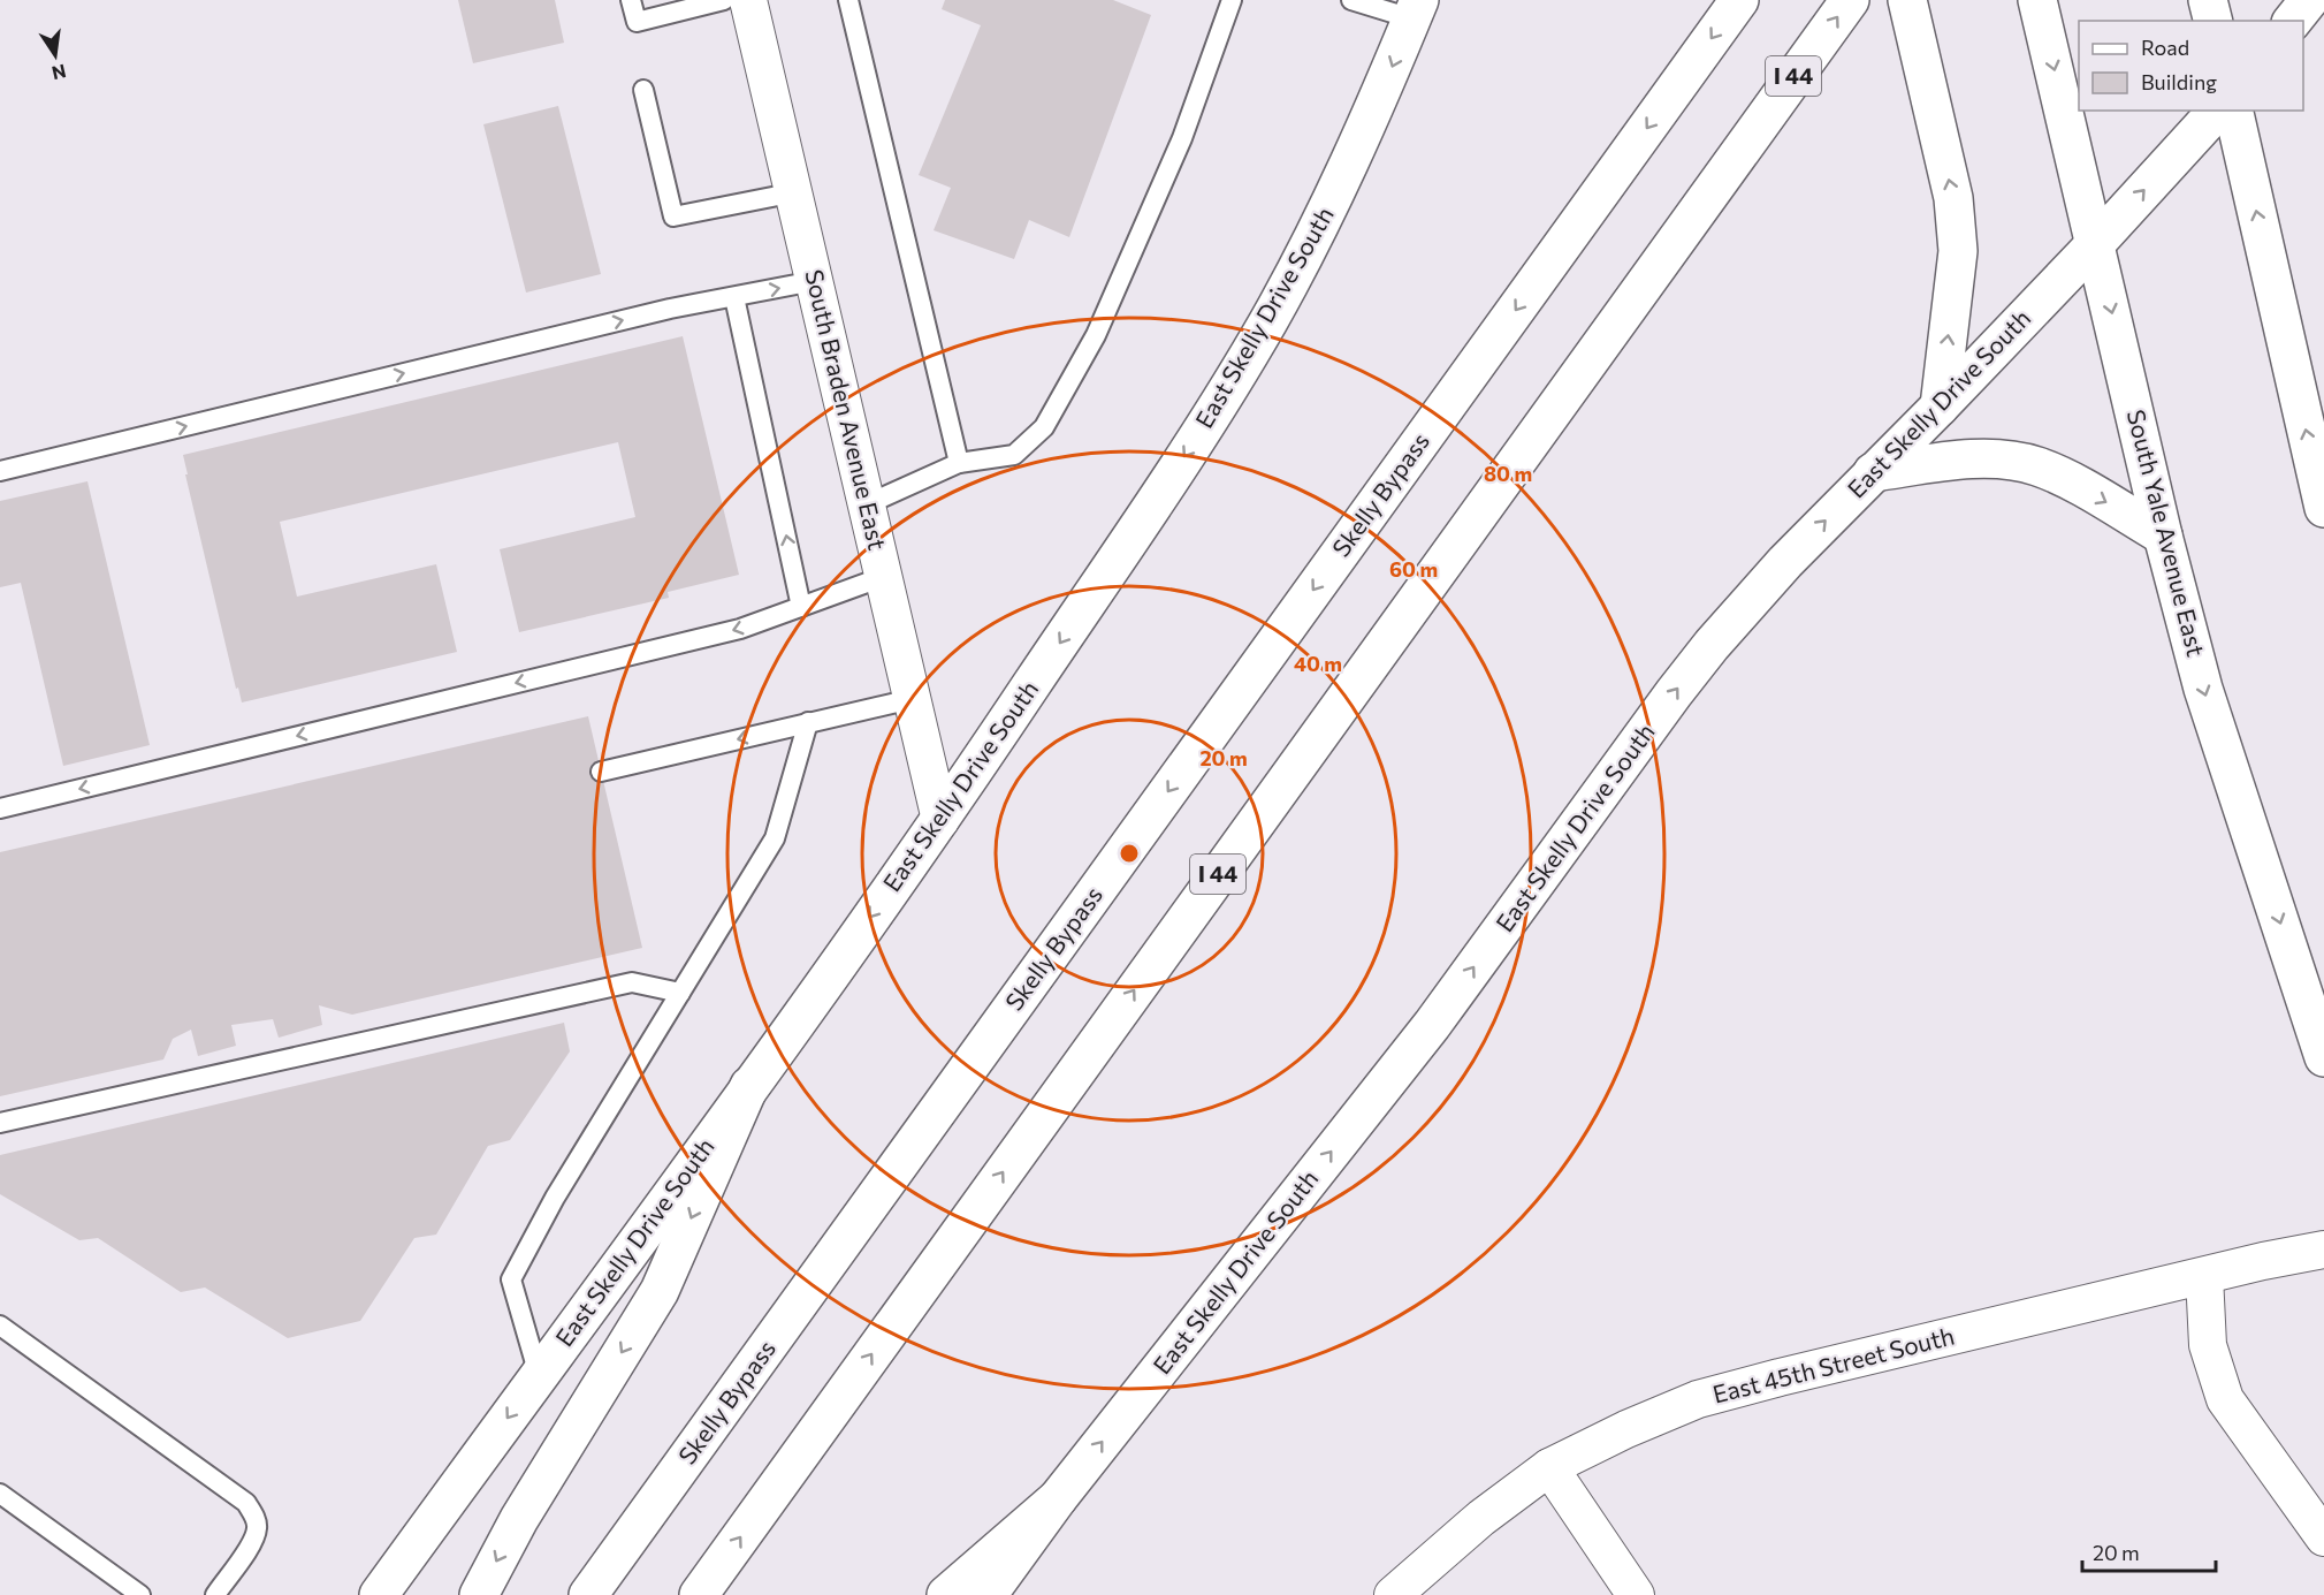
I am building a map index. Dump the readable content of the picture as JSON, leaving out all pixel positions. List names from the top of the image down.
{
  "streets": {
    "main road": [
      "I 44",
      "East Skelly Drive South",
      "Skelly Bypass",
      "South Yale Avenue East"
    ],
    "street": ["South Braden Avenue East", "East 45th Street South"]
  },
  "crossings": [
    ["East Skelly Drive South", "South Braden Avenue East"],
    ["East Skelly Drive South", "South Yale Avenue East"]
  ],
  "legend": ["Road", "Building"],
  "scale_bar": "20 m",
  "north": "bottom",
  "rings": [
    "80 m",
    "60 m",
    "40 m",
    "20 m"
  ]
}
